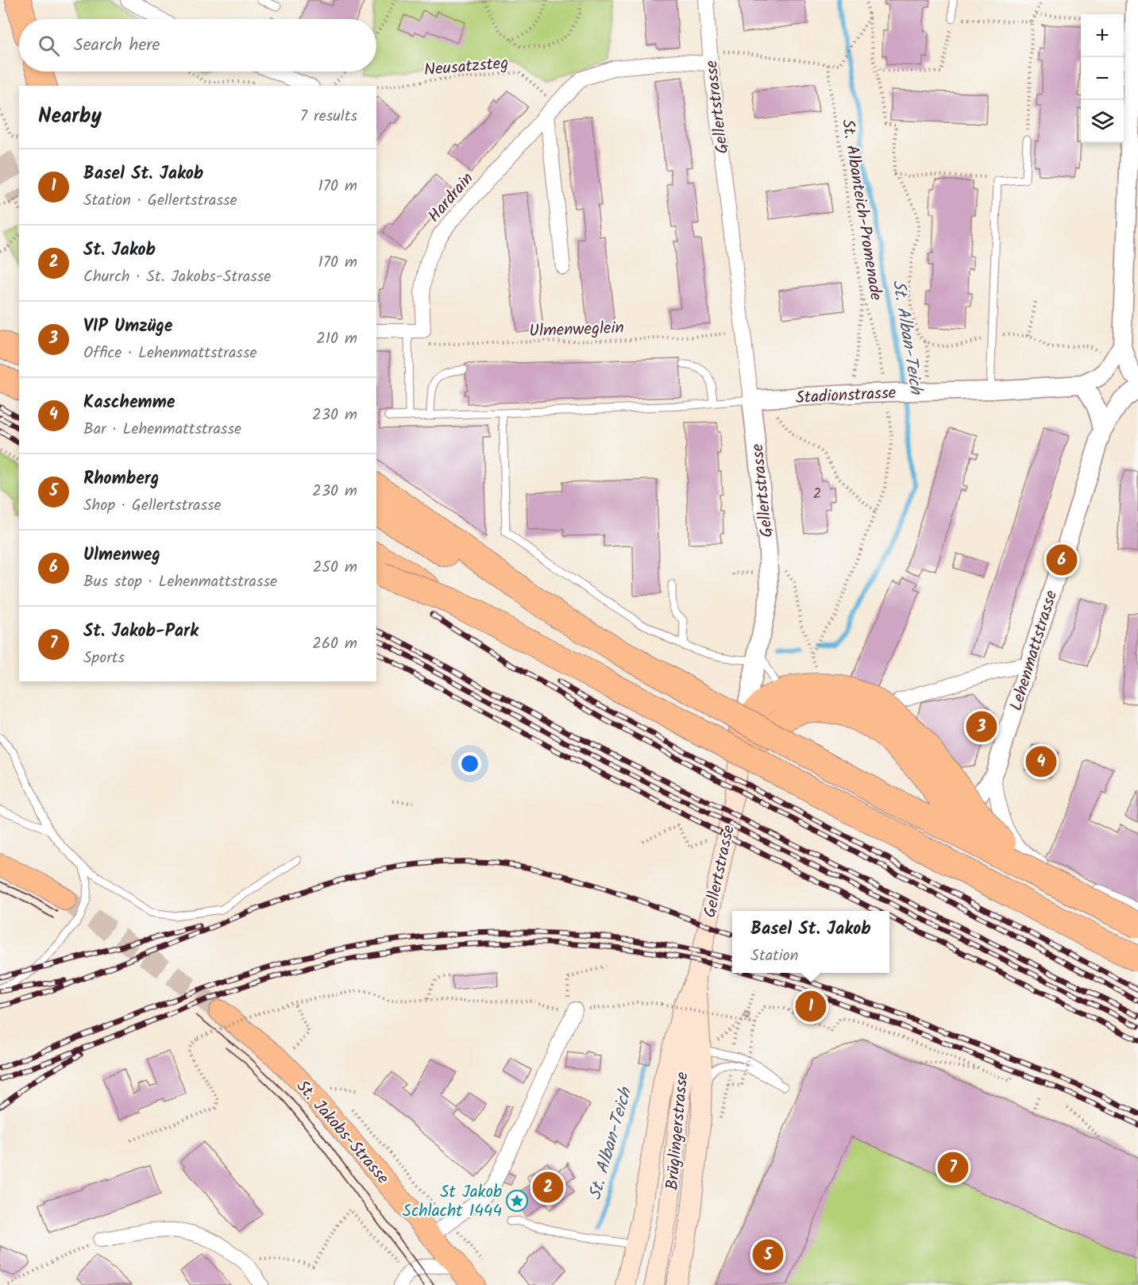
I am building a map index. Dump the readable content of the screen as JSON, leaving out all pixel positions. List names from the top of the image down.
{
  "streets": {
    "main road": ["Gellertstrasse", "Brüglingerstrasse", "St. Jakobs-Strasse"],
    "street": ["Hardrain", "Stadionstrasse", "Lehenmattstrasse"],
    "path": ["Neusatzsteg", "St. Albanteich-Promenade", "Ulmenweglein"]
  },
  "crossings": [
    ["Neusatzsteg", "Hardrain"],
    ["Gellertstrasse", "Hardrain"],
    ["Gellertstrasse", "Ulmenweglein"],
    ["Gellertstrasse", "Stadionstrasse"],
    ["Gellertstrasse", "Lehenmattstrasse"],
    ["Gellertstrasse", "Brüglingerstrasse"],
    ["Hardrain", "Ulmenweglein"]
  ],
  "water": ["St. Alban-Teich"],
  "places": {
    "place": ["St Jakob Schlacht 1444"]
  },
  "house_numbers": ["2"],
  "page": {
    "map_buttons": ["+", "−"],
    "search": "Search here",
    "heading": ["Nearby", "7 results"],
    "list": [
      {
        "mark": "1",
        "name": "Basel St. Jakob",
        "note": "Station · Gellertstrasse",
        "value": "170 m"
      },
      {
        "mark": "2",
        "name": "St. Jakob",
        "note": "Church · St. Jakobs-Strasse",
        "value": "170 m"
      },
      {
        "mark": "3",
        "name": "VIP Umzüge",
        "note": "Office · Lehenmattstrasse",
        "value": "210 m"
      },
      {
        "mark": "4",
        "name": "Kaschemme",
        "note": "Bar · Lehenmattstrasse",
        "value": "230 m"
      },
      {
        "mark": "5",
        "name": "Rhomberg",
        "note": "Shop · Gellertstrasse",
        "value": "230 m"
      },
      {
        "mark": "6",
        "name": "Ulmenweg",
        "note": "Bus stop · Lehenmattstrasse",
        "value": "250 m"
      },
      {
        "mark": "7",
        "name": "St. Jakob-Park",
        "note": "Sports",
        "value": "260 m"
      }
    ],
    "pins": [
      "6",
      "3",
      "4",
      "1",
      "7",
      "2",
      "5"
    ],
    "popup": ["Basel St. Jakob", "Station"]
  }
}
